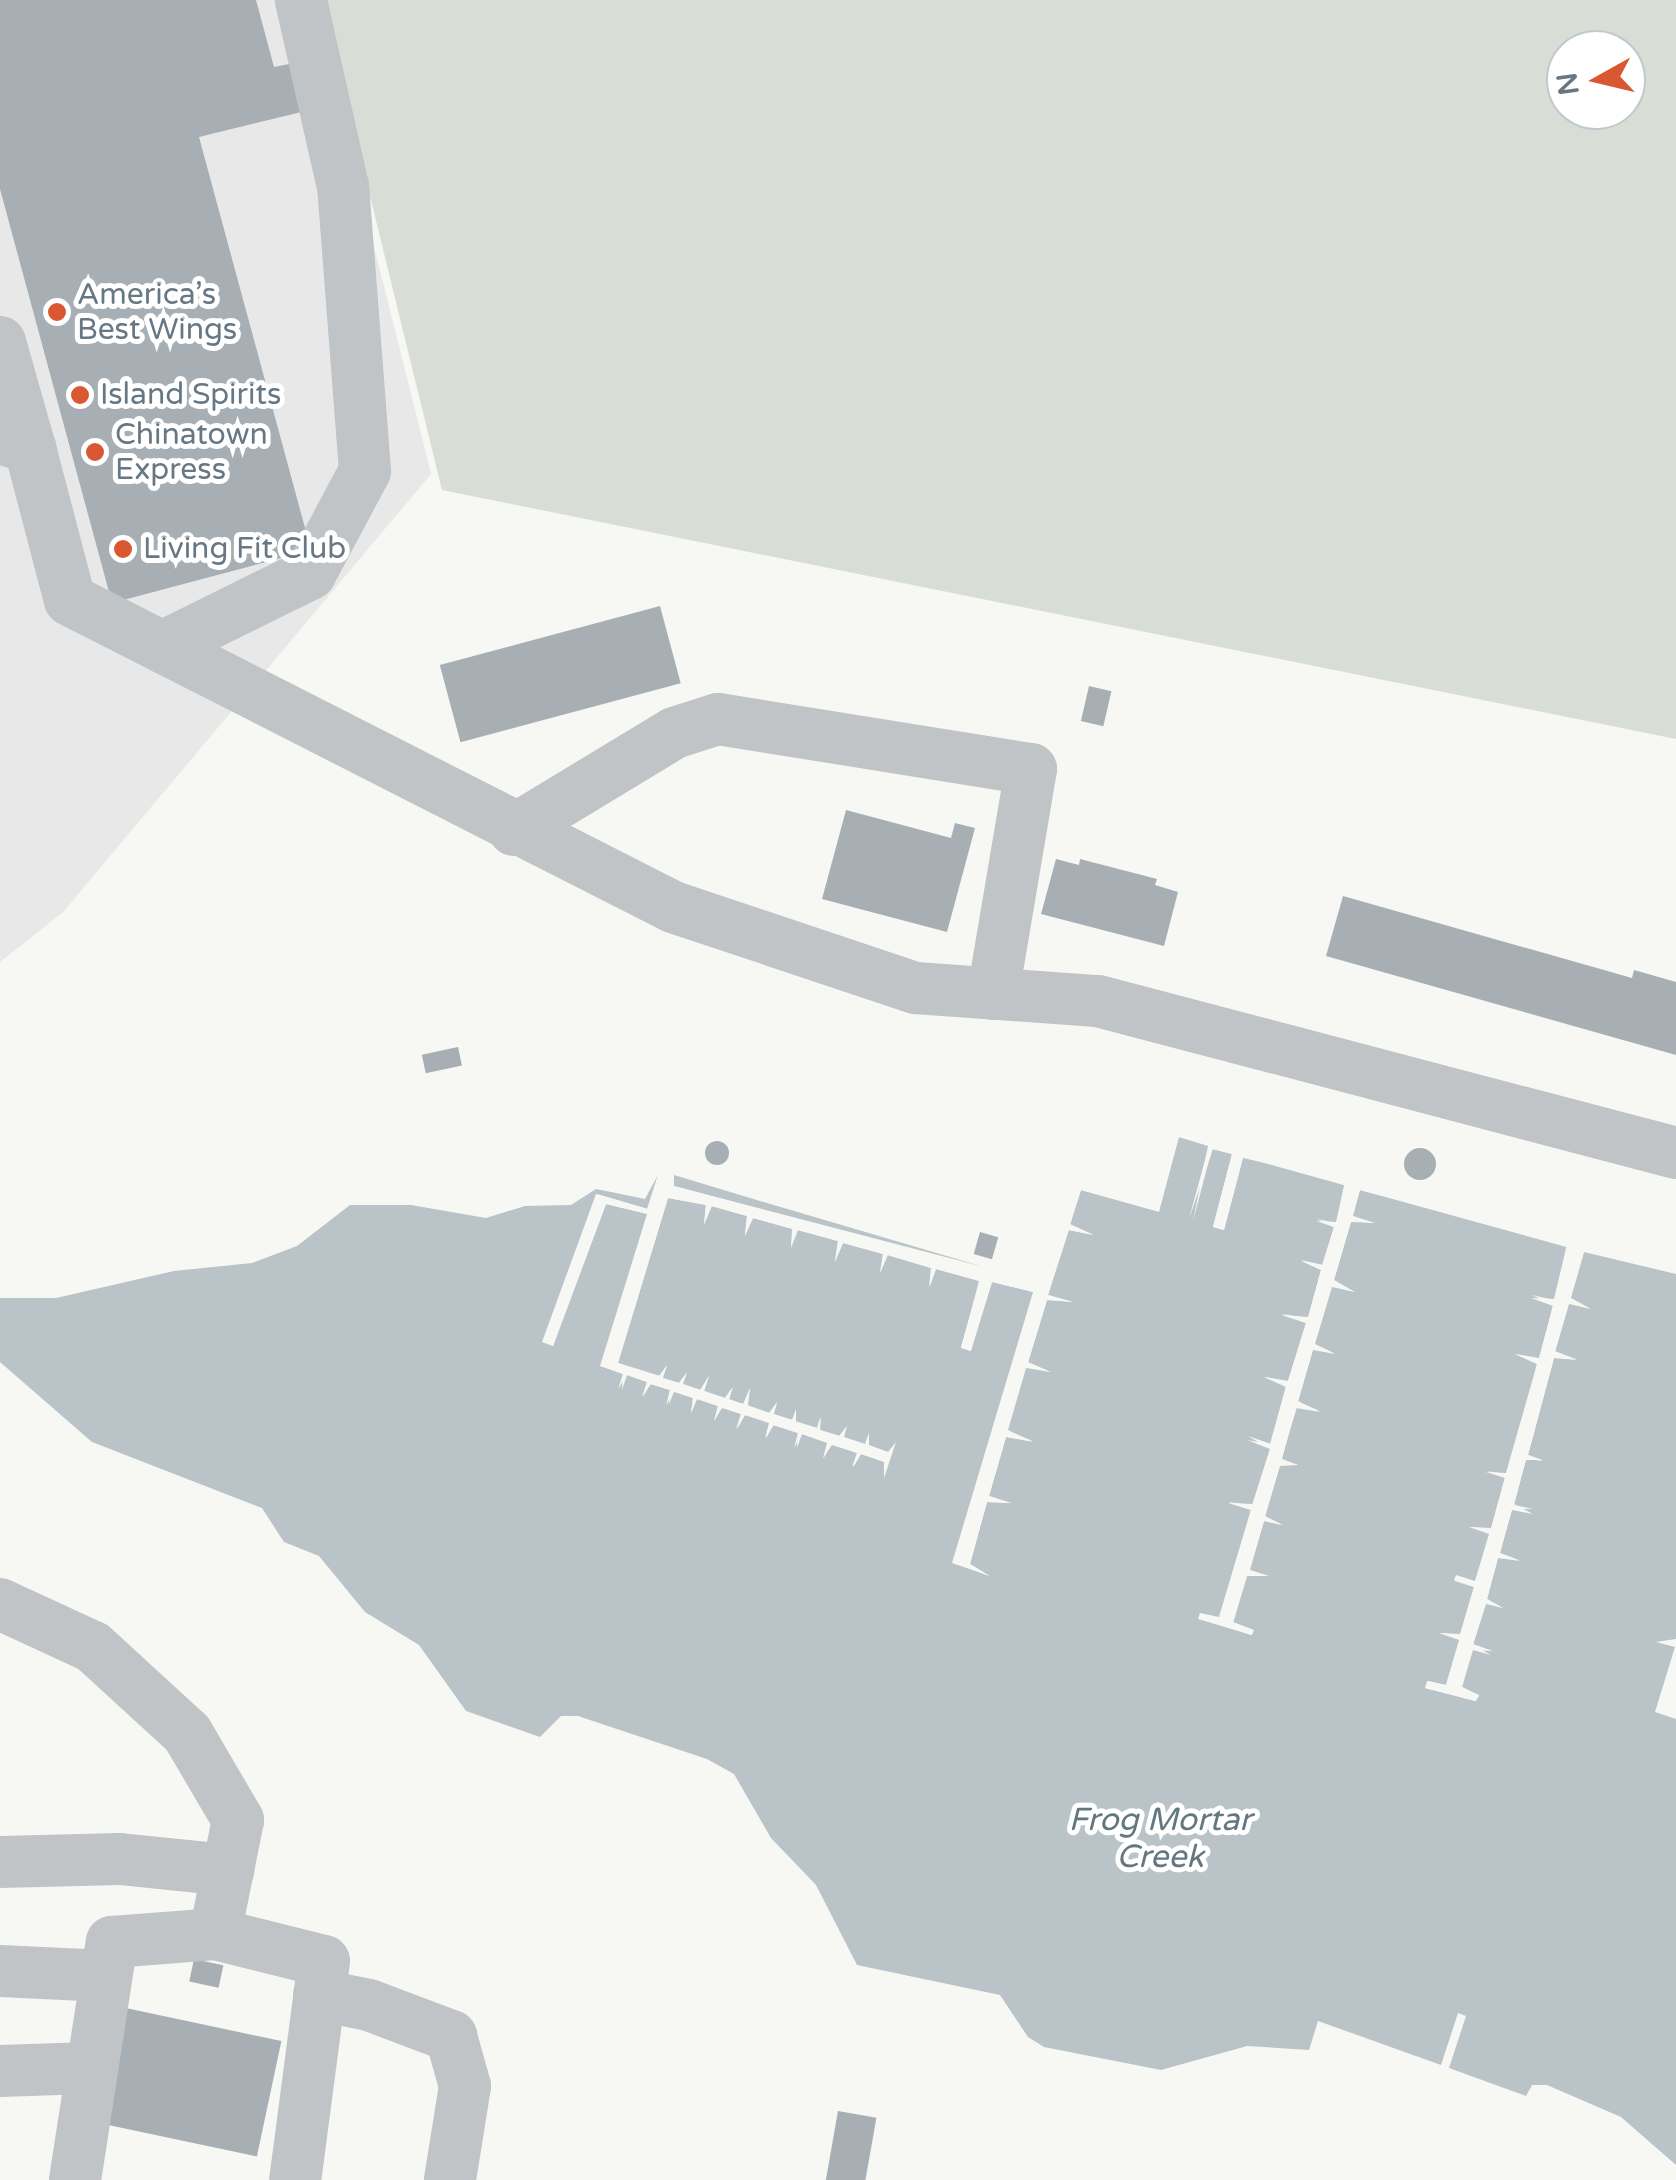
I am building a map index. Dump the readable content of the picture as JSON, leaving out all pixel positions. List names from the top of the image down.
{
  "water": ["Frog Mortar Creek"],
  "places": [
    "America’s Best Wings",
    "Island Spirits",
    "Chinatown Express",
    "Living Fit Club"
  ],
  "north": "left"
}
